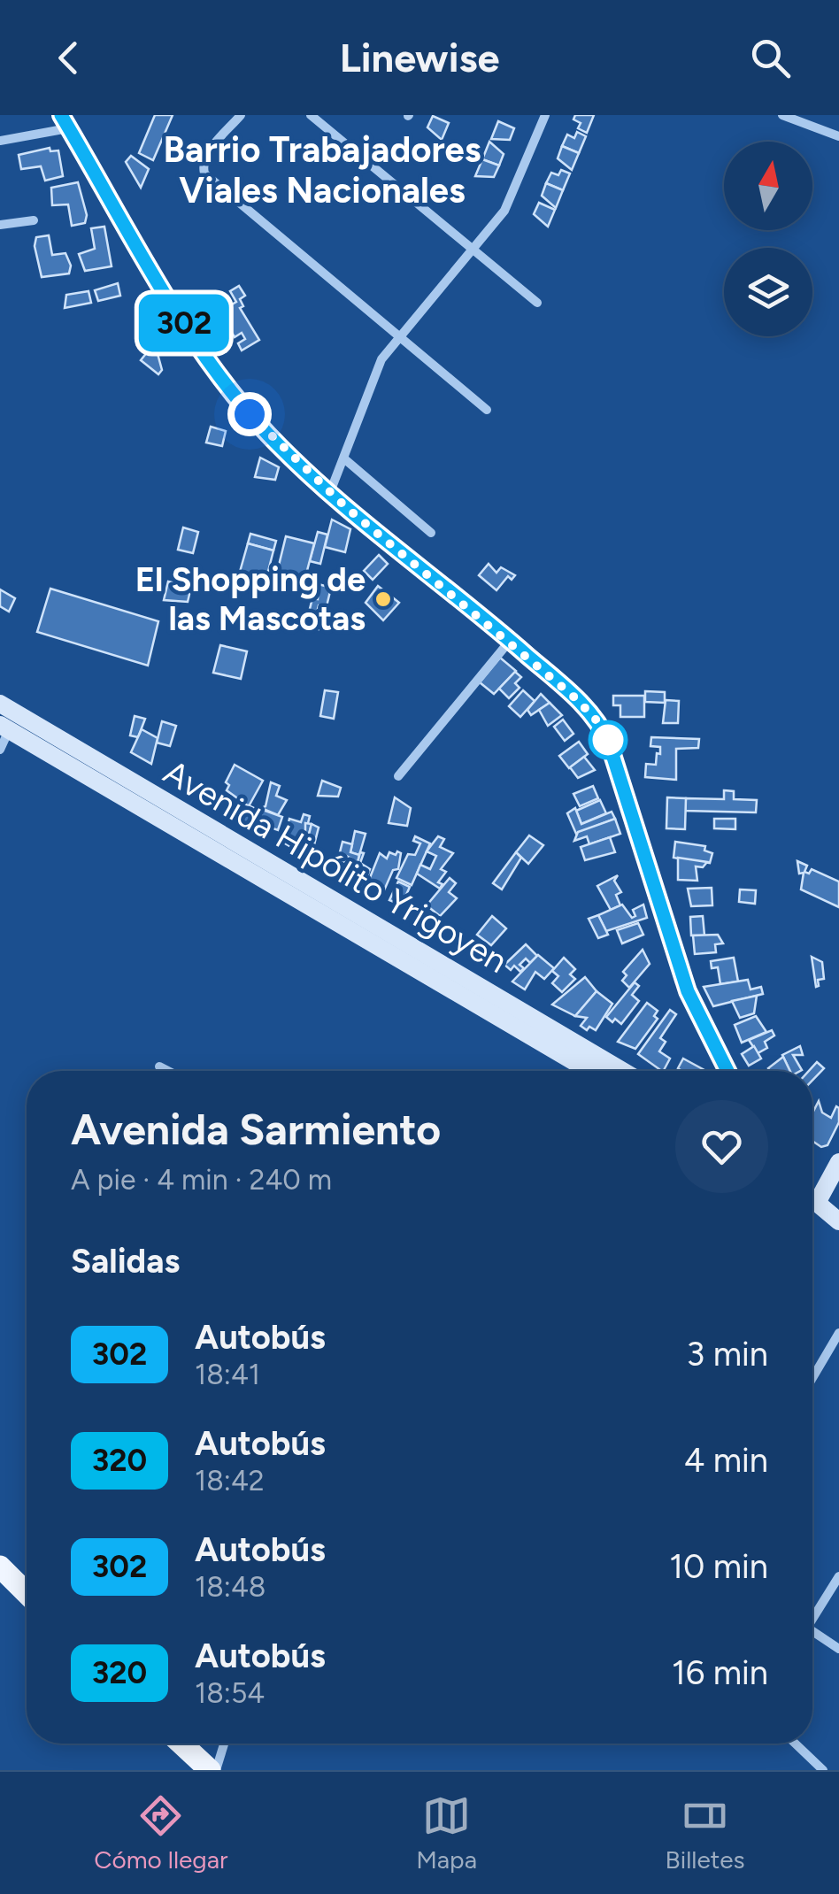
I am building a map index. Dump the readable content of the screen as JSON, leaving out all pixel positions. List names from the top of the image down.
{
  "streets": {
    "street": ["Avenida Hipólito Yrigoyen"]
  },
  "districts": ["Barrio Trabajadores Viales Nacionales"],
  "places": ["El Shopping de las Mascotas"],
  "lines": ["bus line 302"],
  "north": "top",
  "page": {
    "header": "Linewise",
    "on_map": "302",
    "heading": [
      ["Avenida Sarmiento", "A pie · 4 min · 240 m"],
      "Salidas"
    ],
    "list": [
      {
        "mark": "302",
        "name": "Autobús",
        "note": "18:41",
        "value": "3 min"
      },
      {
        "mark": "320",
        "name": "Autobús",
        "note": "18:42",
        "value": "4 min"
      },
      {
        "mark": "302",
        "name": "Autobús",
        "note": "18:48",
        "value": "10 min"
      },
      {
        "mark": "320",
        "name": "Autobús",
        "note": "18:54",
        "value": "16 min"
      }
    ],
    "tabs": ["Cómo llegar", "Mapa", "Billetes"]
  }
}
